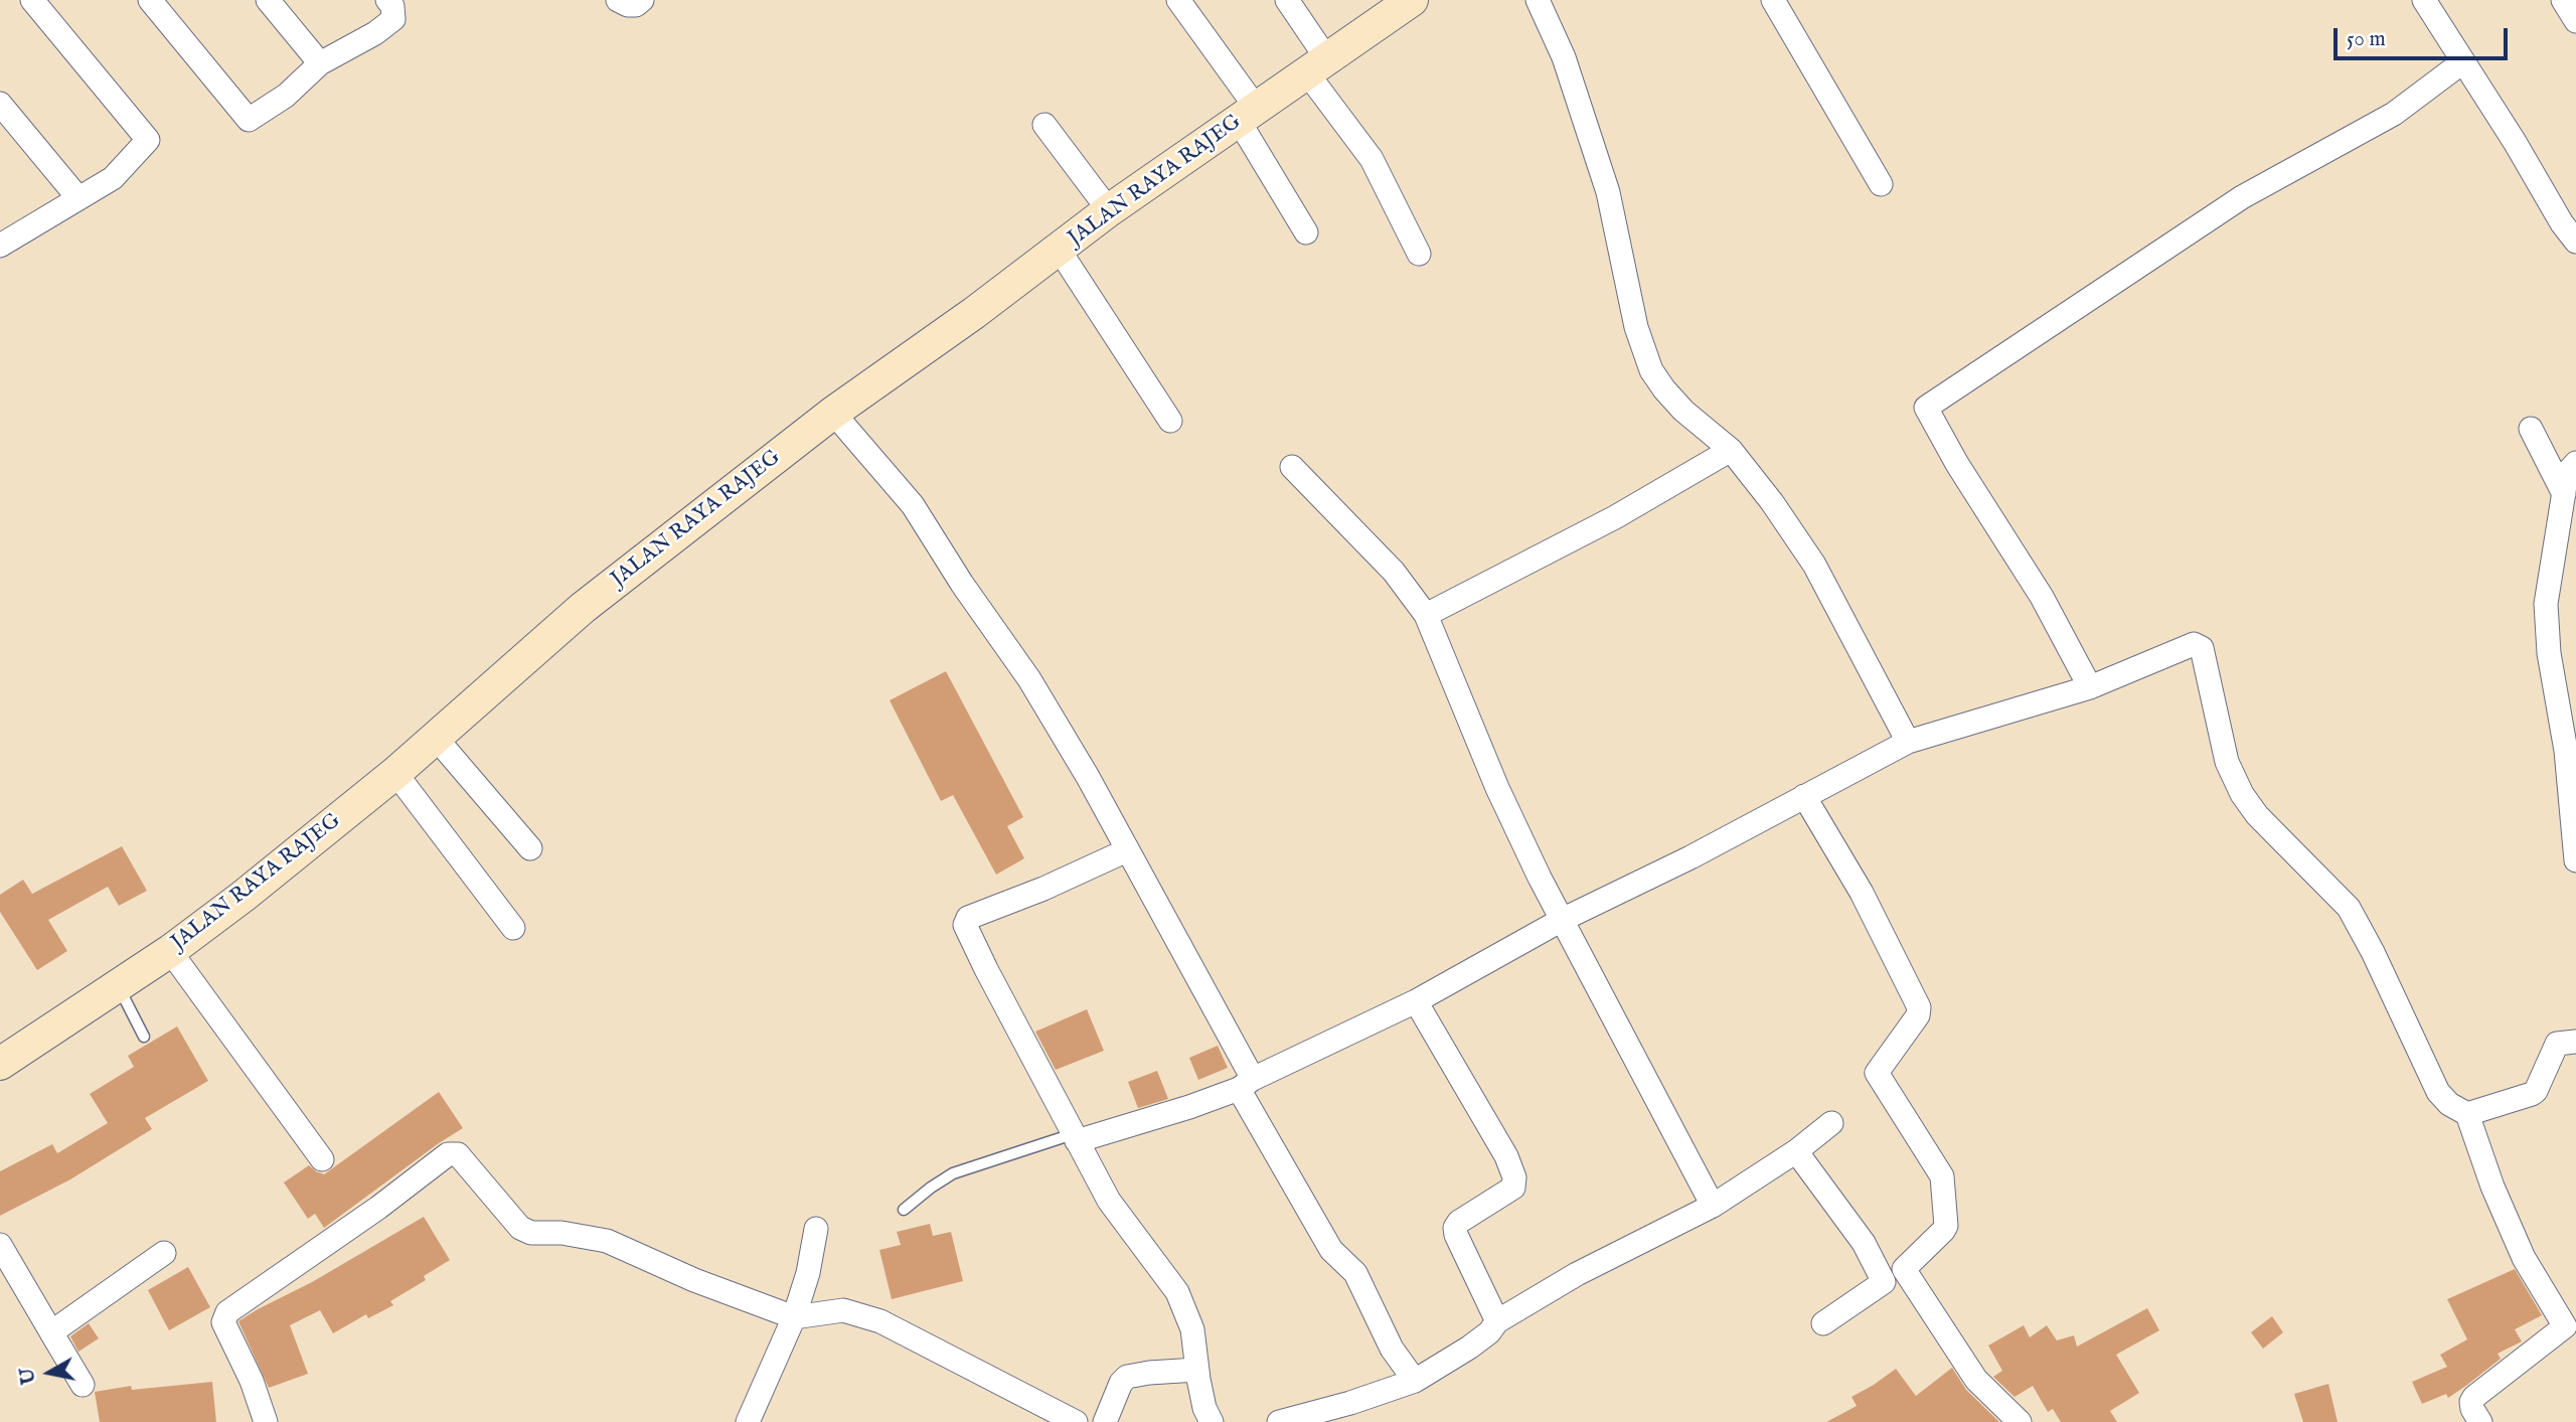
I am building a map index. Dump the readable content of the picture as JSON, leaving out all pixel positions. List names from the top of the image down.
{
  "streets": {
    "main road": ["JALAN RAYA RAJEG"]
  },
  "scale_bar": "50 m",
  "north": "left"
}
